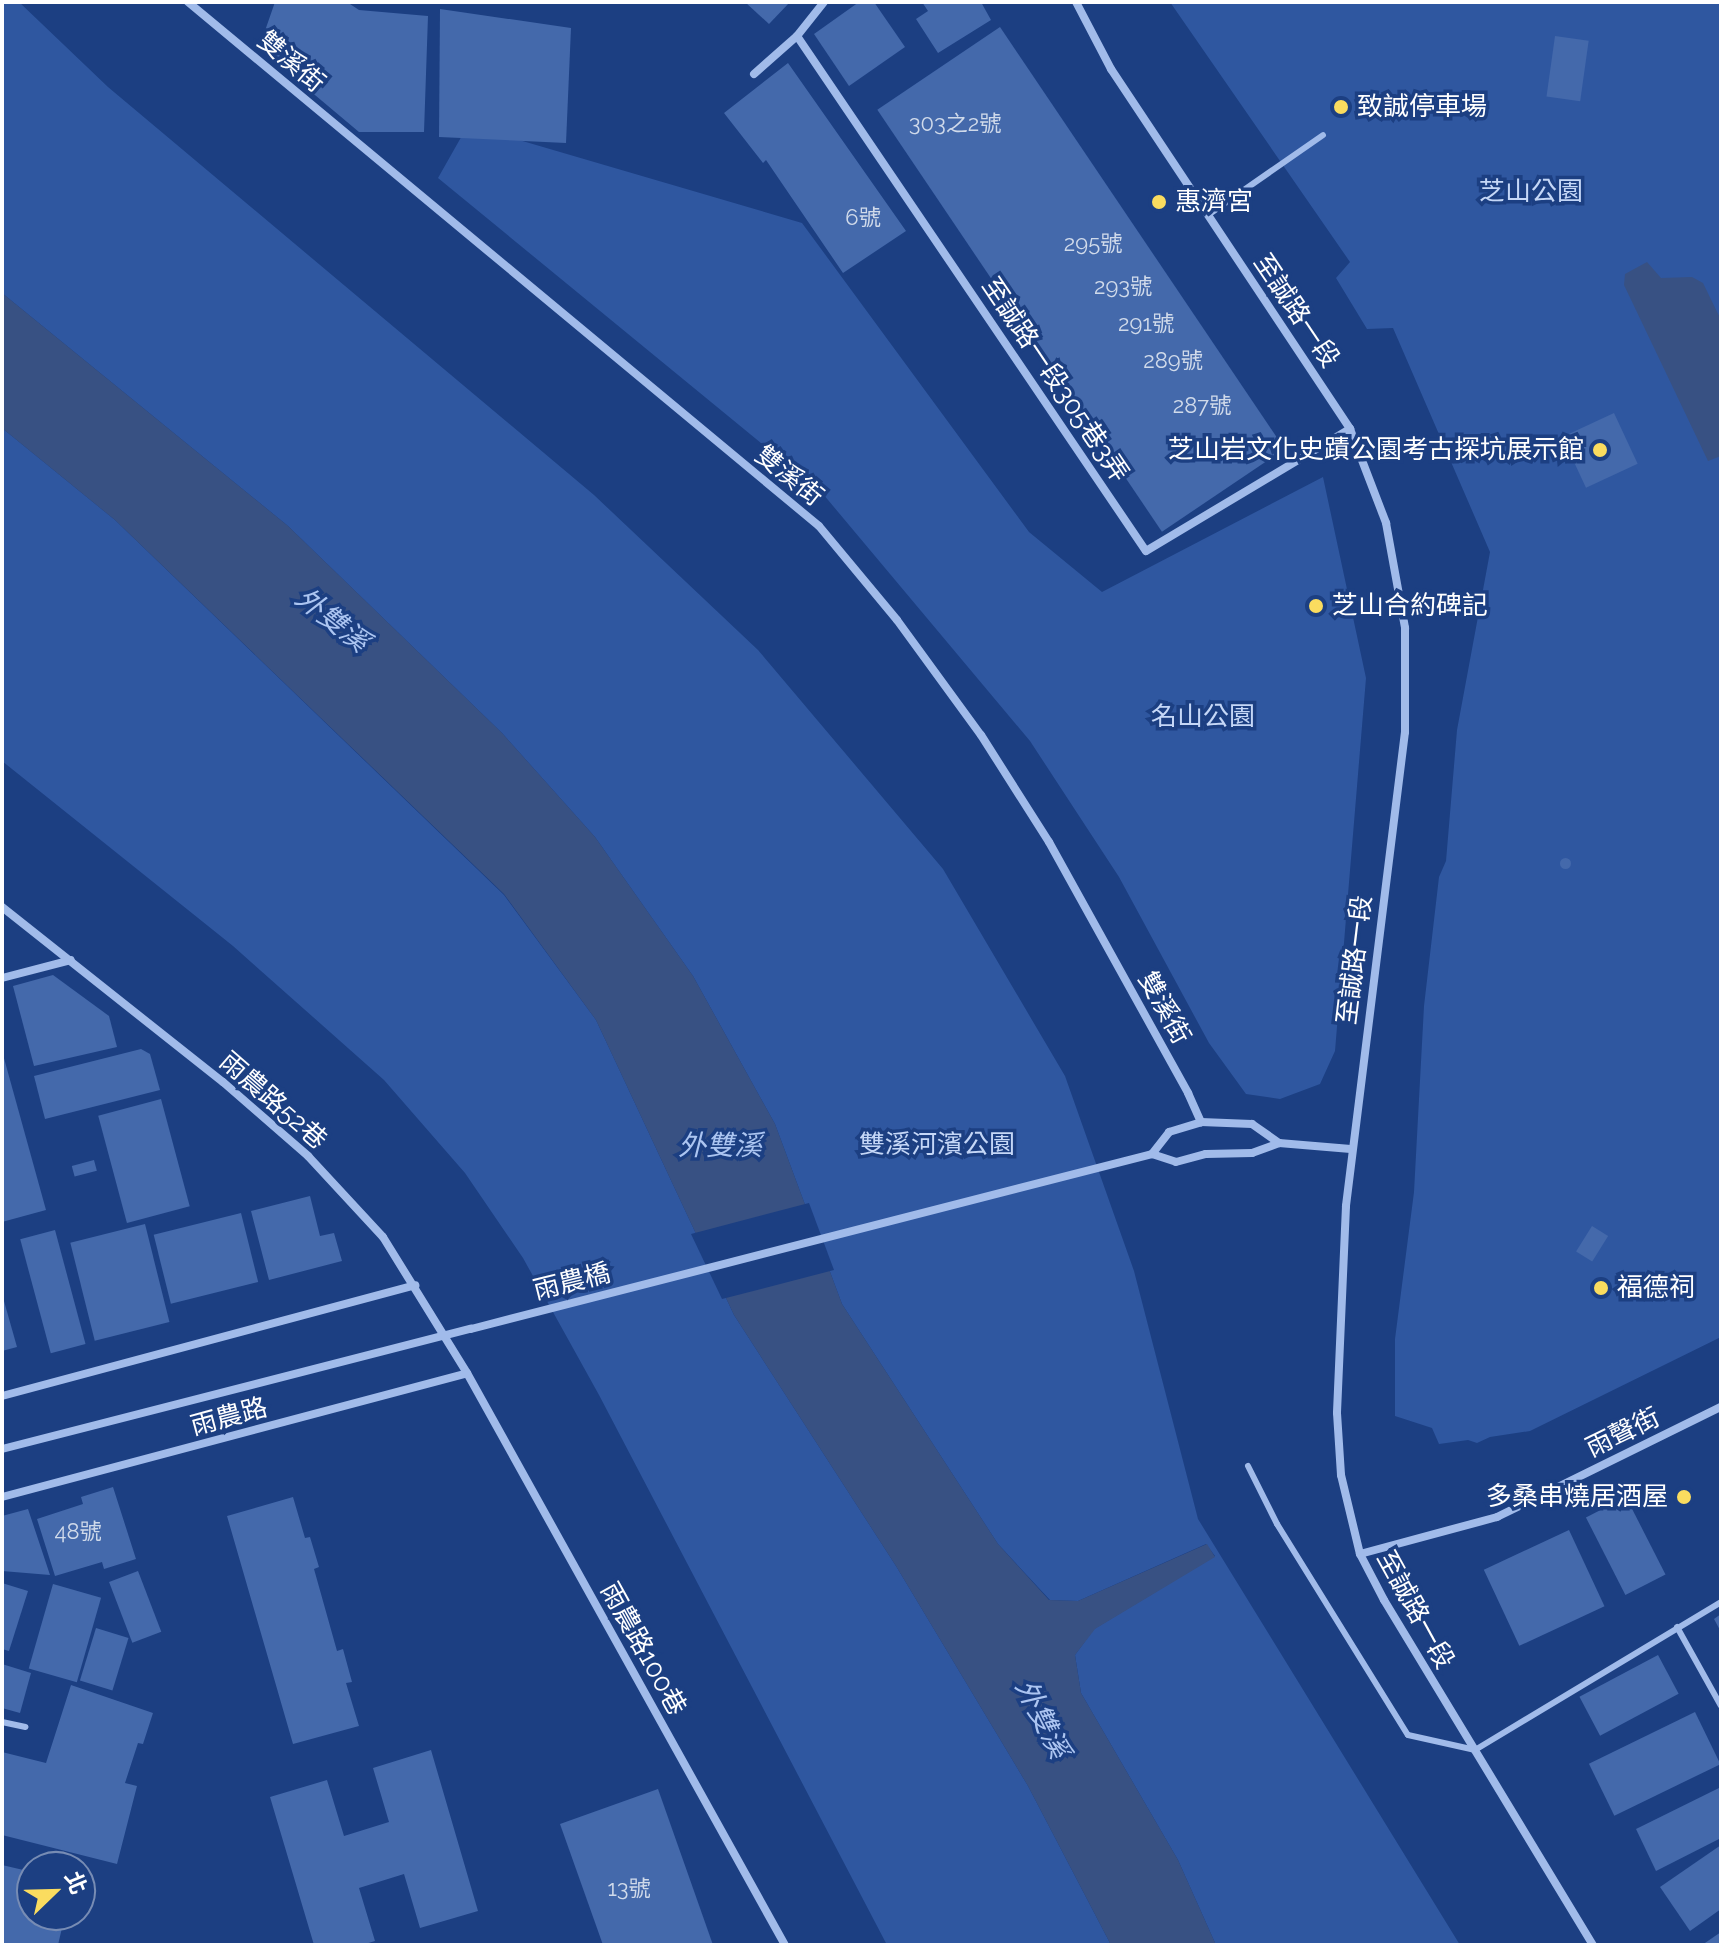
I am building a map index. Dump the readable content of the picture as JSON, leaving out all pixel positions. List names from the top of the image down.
{
  "streets": {
    "street": [
      "雙溪街",
      "至誠路一段",
      "至誠路一段305巷3弄",
      "雨農路52巷",
      "雨農橋",
      "雨農路",
      "雨聲街",
      "雨農路100巷"
    ]
  },
  "crossings": [
    ["至誠路一段", "至誠路一段305巷3弄"],
    ["至誠路一段", "雨聲街"],
    ["雨農路52巷", "雨農路"],
    ["雨農路52巷", "雨農路100巷"],
    ["雨農路", "雨農路100巷"]
  ],
  "water": ["外雙溪"],
  "parks": ["芝山公園", "名山公園", "雙溪河濱公園"],
  "places": [
    "致誠停車場",
    "惠濟宮",
    "芝山岩文化史蹟公園考古探坑展示館",
    "芝山合約碑記",
    "福德祠",
    "多桑串燒居酒屋"
  ],
  "house_numbers": [
    "303之2號",
    "6號",
    "295號",
    "293號",
    "291號",
    "289號",
    "287號",
    "48號",
    "13號"
  ],
  "north": "top right"
}
